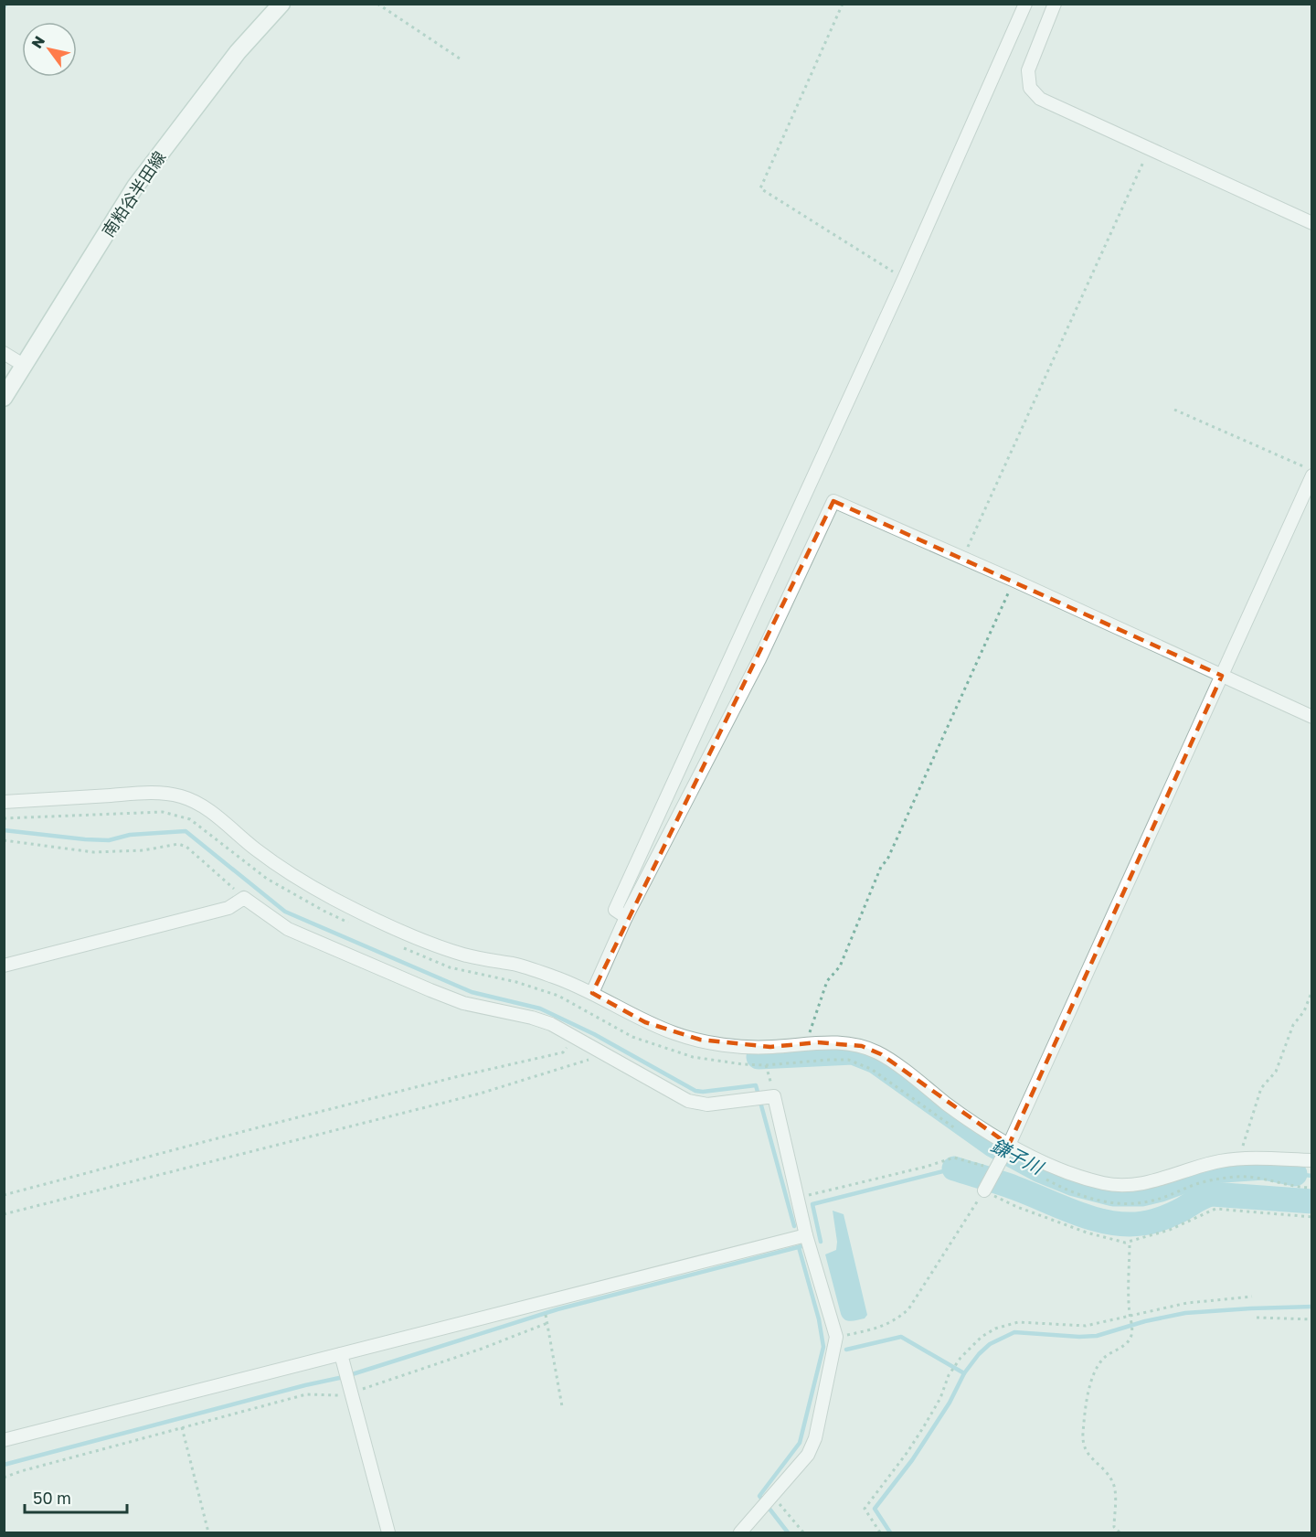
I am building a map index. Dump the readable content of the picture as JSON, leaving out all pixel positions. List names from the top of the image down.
{
  "streets": {
    "main road": ["南粕谷半田線"]
  },
  "water": ["鎌子川"],
  "scale_bar": "50 m",
  "north": "top left"
}
